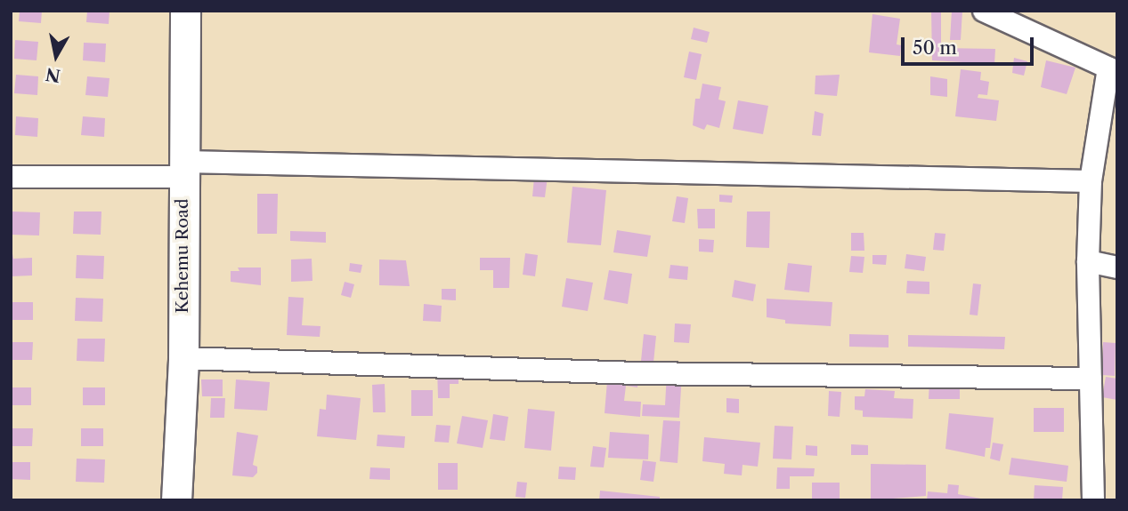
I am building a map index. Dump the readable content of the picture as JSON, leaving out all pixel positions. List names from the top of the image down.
{
  "streets": {
    "street": ["Kehemu Road"]
  },
  "scale_bar": "50 m",
  "north": "bottom"
}
